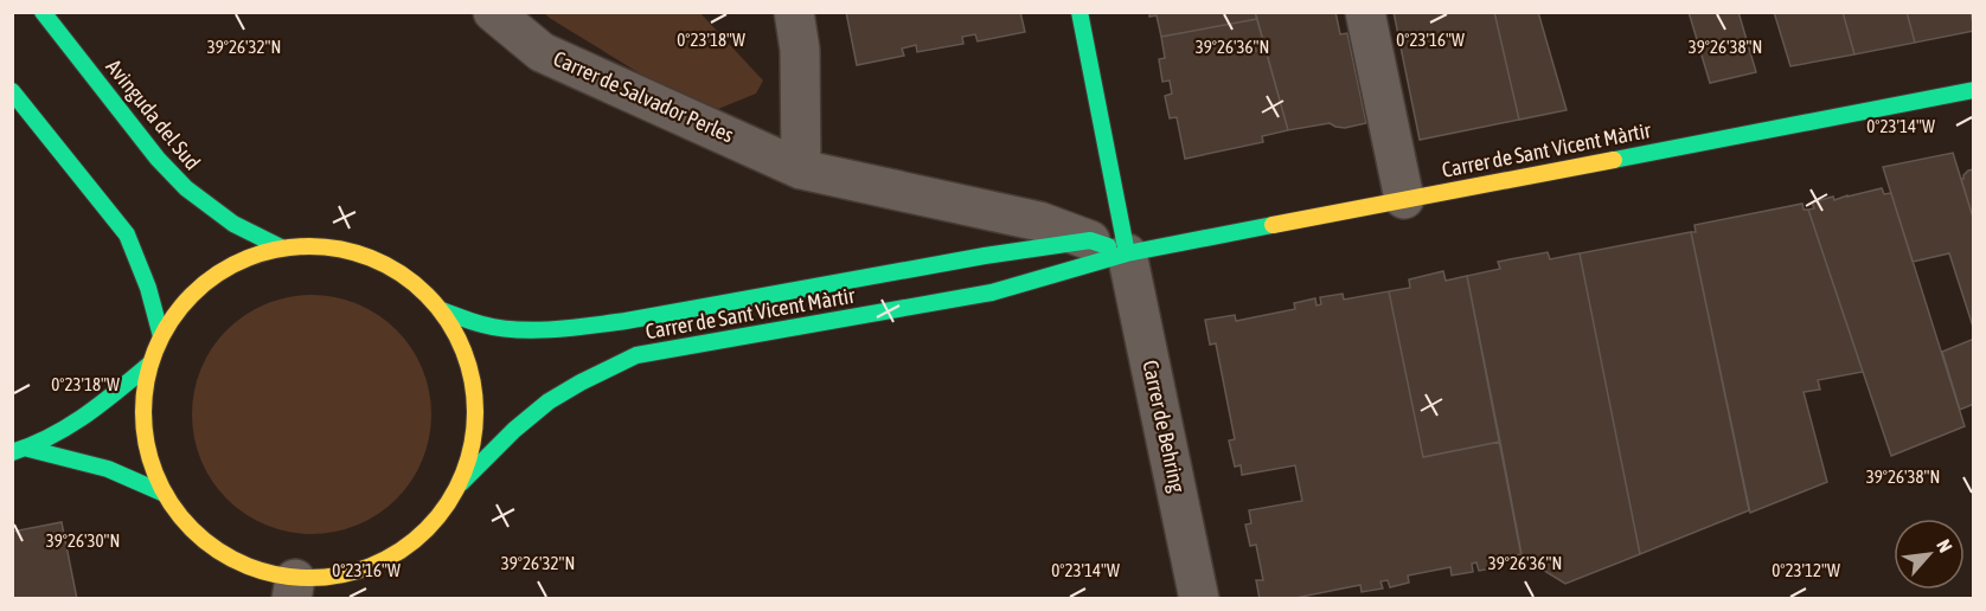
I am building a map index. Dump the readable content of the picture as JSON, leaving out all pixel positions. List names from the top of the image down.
{
  "streets": {
    "main road": ["Avinguda del Sud", "Carrer de Sant Vicent Màrtir"],
    "street": ["Carrer de Salvador Perles", "Carrer de Behring"]
  },
  "crossings": [
    ["Carrer de Salvador Perles", "Carrer de Sant Vicent Màrtir"],
    ["Carrer de Sant Vicent Màrtir", "Carrer de Behring"]
  ],
  "north": "top right",
  "coordinates": [
    "0°23'18\"W",
    "0°23'16\"W",
    "39°26'32\"N",
    "39°26'36\"N",
    "39°26'38\"N",
    "0°23'14\"W",
    "39°26'30\"N",
    "0°23'12\"W"
  ]
}
